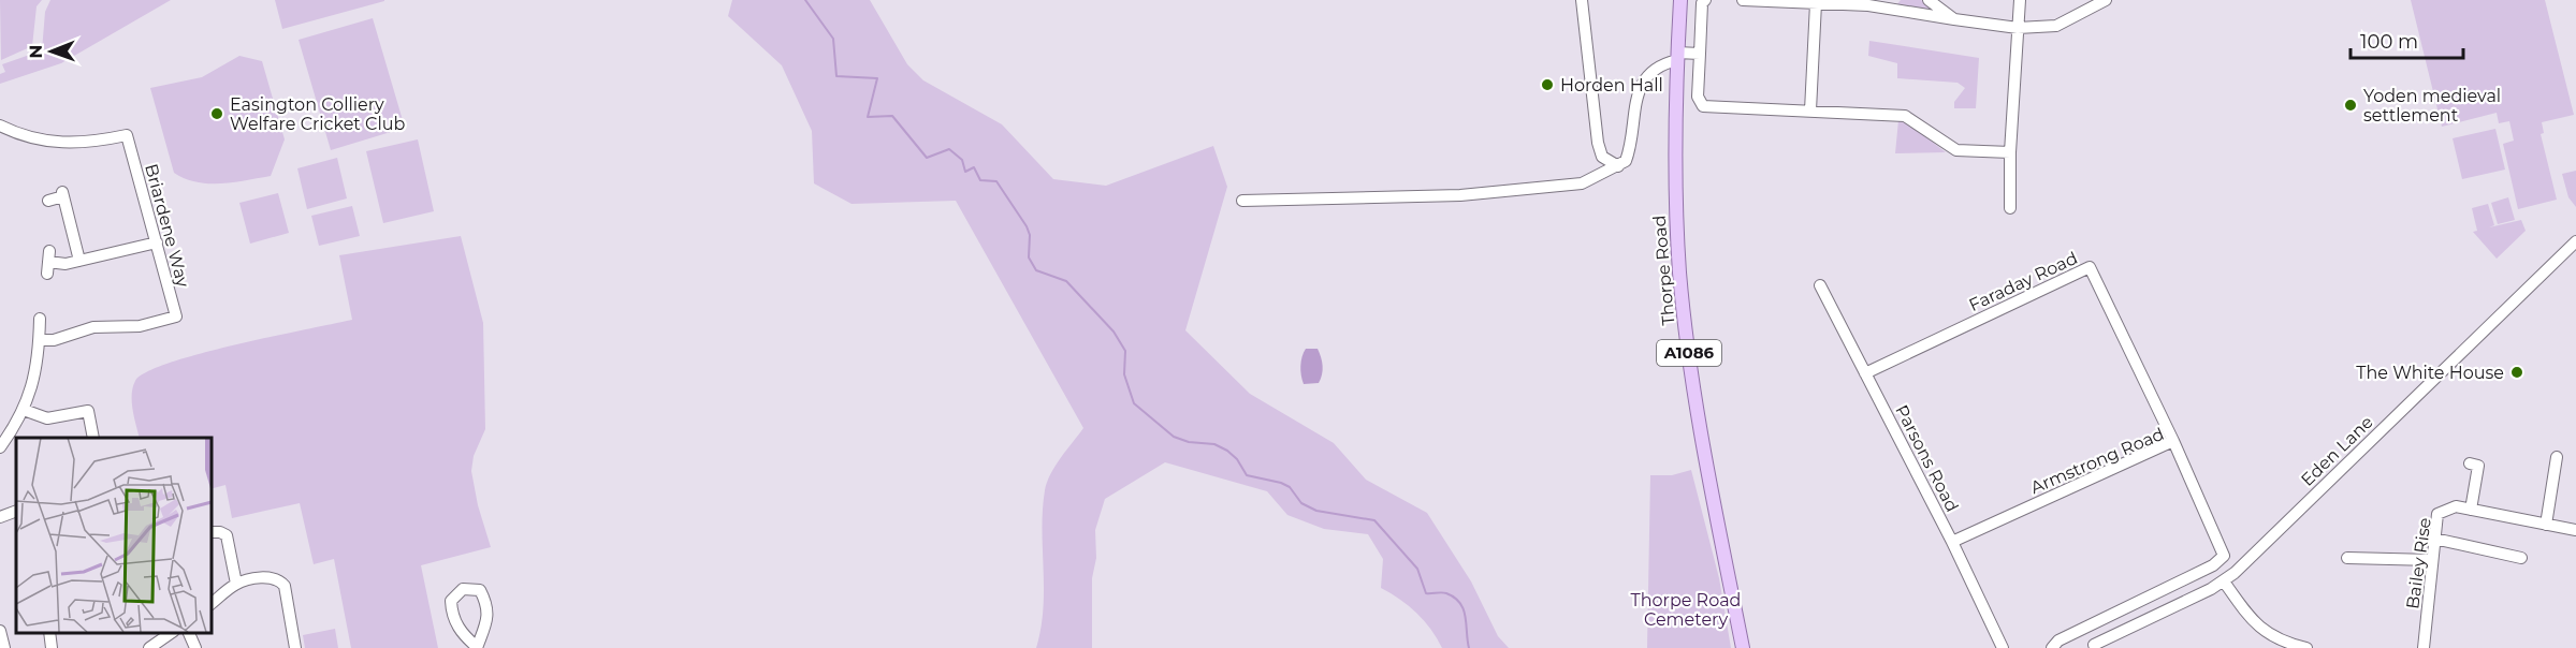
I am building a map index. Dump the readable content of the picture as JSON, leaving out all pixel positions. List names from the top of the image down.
{
  "streets": {
    "main road": ["Thorpe Road", "A1086"],
    "street": [
      "Briardene Way",
      "Faraday Road",
      "Eden Lane",
      "Parsons Road",
      "Armstrong Road",
      "Bailey Rise"
    ]
  },
  "crossings": [
    ["Faraday Road", "Parsons Road"],
    ["Faraday Road", "Armstrong Road"],
    ["Parsons Road", "Armstrong Road"]
  ],
  "parks": ["Thorpe Road Cemetery"],
  "places": [
    "Horden Hall",
    "Yoden medieval settlement",
    "Easington Colliery Welfare Cricket Club",
    "The White House"
  ],
  "scale_bar": "100 m",
  "north": "left"
}
